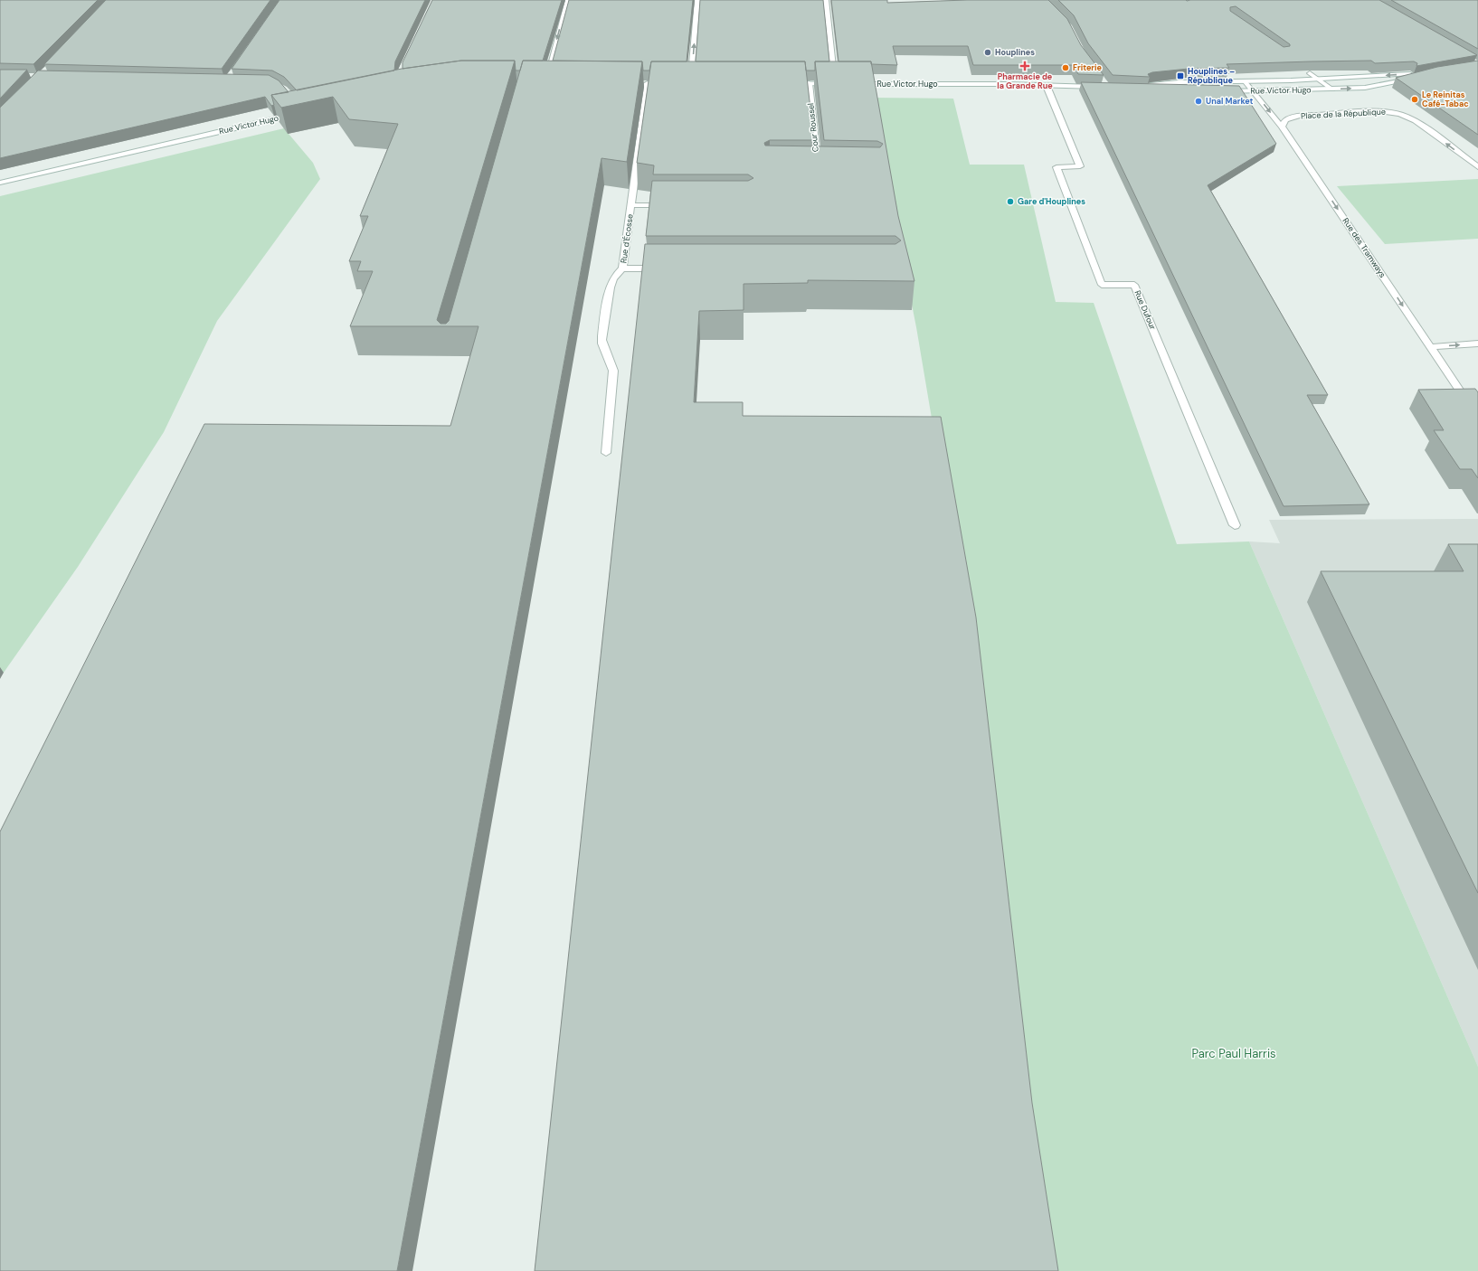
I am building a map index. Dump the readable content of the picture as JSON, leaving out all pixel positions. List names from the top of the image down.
{
  "streets": {
    "street": [
      "Rue Victor Hugo",
      "Place de la République",
      "Cour Roussel",
      "Rue d'Écosse",
      "Rue des Tramways",
      "Rue Dufour"
    ]
  },
  "crossings": [
    ["Rue Victor Hugo", "Rue des Tramways"],
    ["Rue Victor Hugo", "Rue Dufour"],
    ["Place de la République", "Rue des Tramways"]
  ],
  "one_way": ["Place de la République", "Rue des Tramways"],
  "parks": ["Parc Paul Harris"],
  "places": {
    "other": [
      "Houplines",
      "Friterie",
      "Le Reinitas Café-Tabac",
      "Unal Market",
      "Gare d'Houplines"
    ],
    "health": ["Pharmacie de la Grande Rue"],
    "transit": ["Houplines – République"]
  }
}
